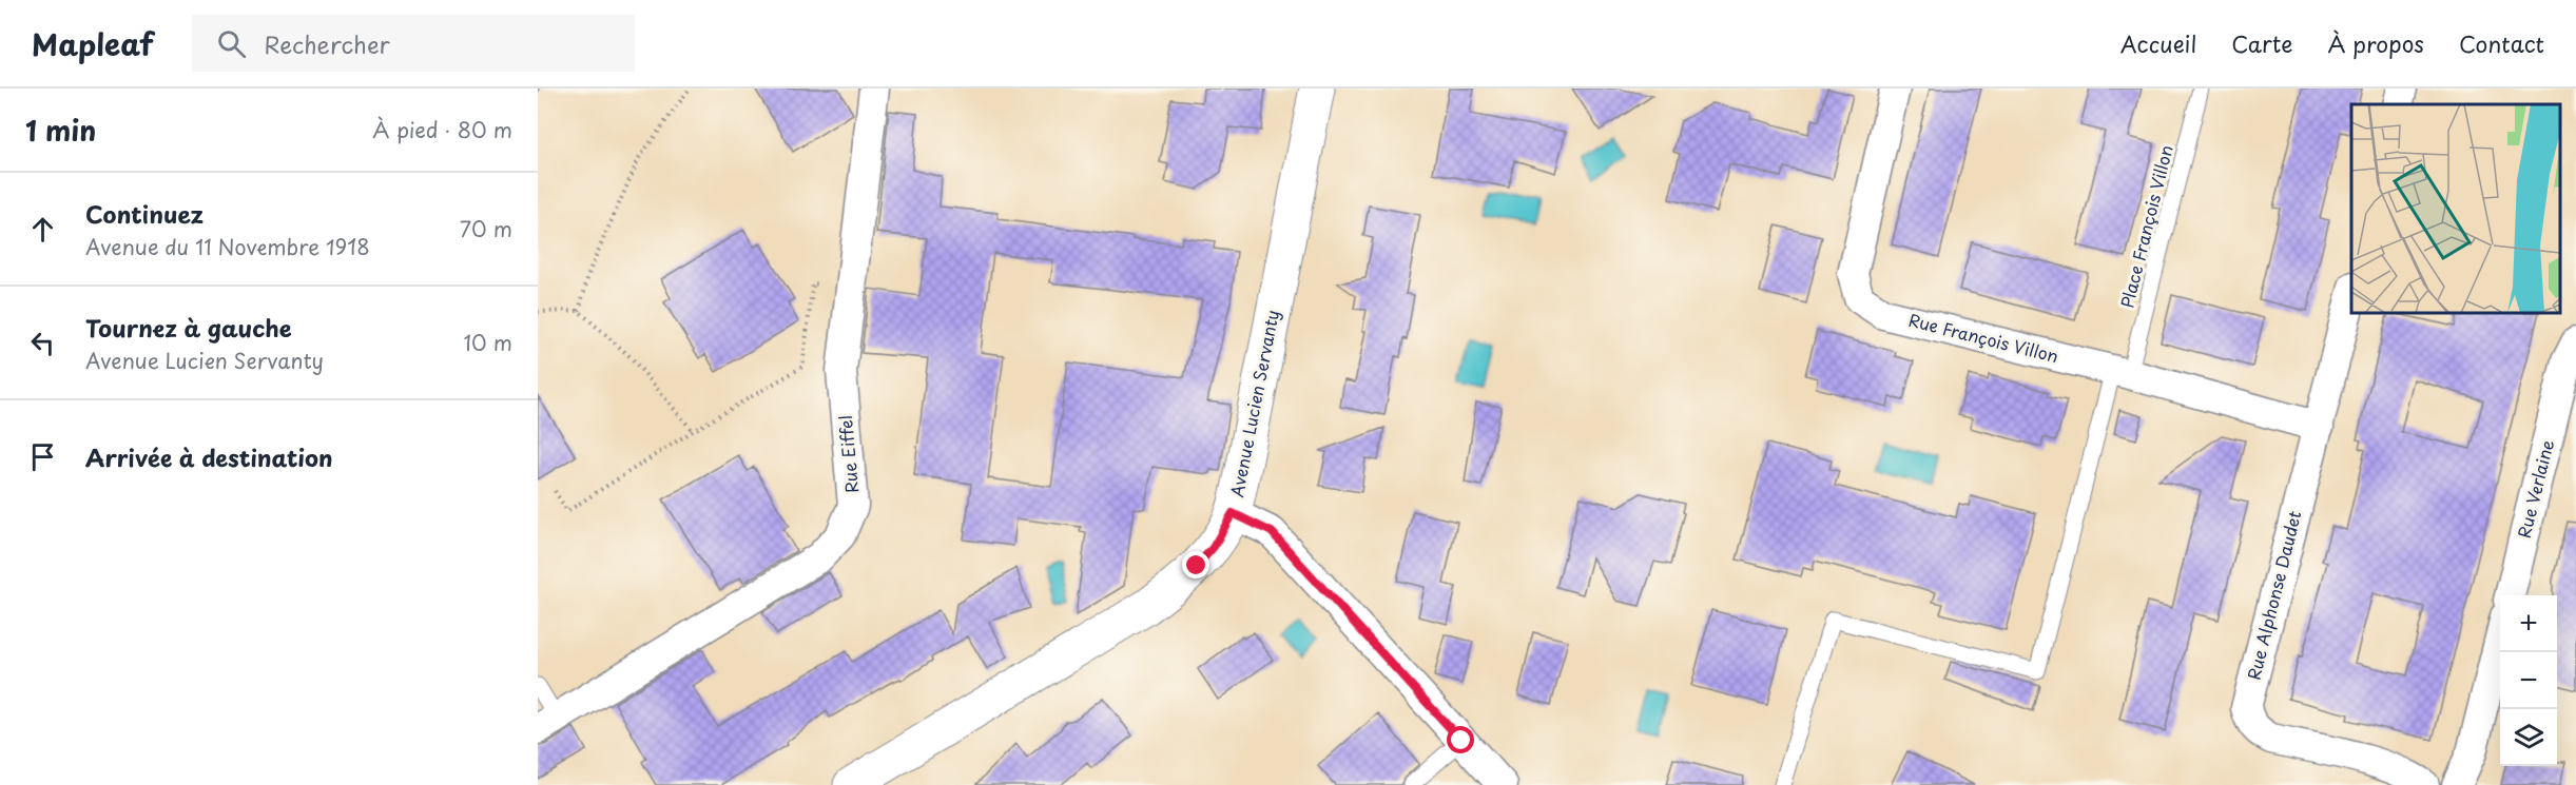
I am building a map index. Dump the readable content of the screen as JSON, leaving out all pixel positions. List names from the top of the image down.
{
  "streets": {
    "street": [
      "Rue François Villon",
      "Avenue Lucien Servanty",
      "Rue Eiffel",
      "Rue Verlaine",
      "Rue Alphonse Daudet"
    ],
    "lane": ["Place François Villon"]
  },
  "crossings": [
    ["Place François Villon", "Rue François Villon"],
    ["Rue François Villon", "Rue Alphonse Daudet"]
  ],
  "page": {
    "header": "Mapleaf",
    "search": "Rechercher",
    "nav": [
      "Accueil",
      "Carte",
      "À propos",
      "Contact"
    ],
    "heading": ["1 min", "À pied · 80 m"],
    "list": [
      ["Continuez", "Avenue du 11 Novembre 1918", "70 m"],
      ["Tournez à gauche", "Avenue Lucien Servanty", "10 m"],
      "Arrivée à destination"
    ],
    "map_buttons": ["+", "−"]
  }
}
